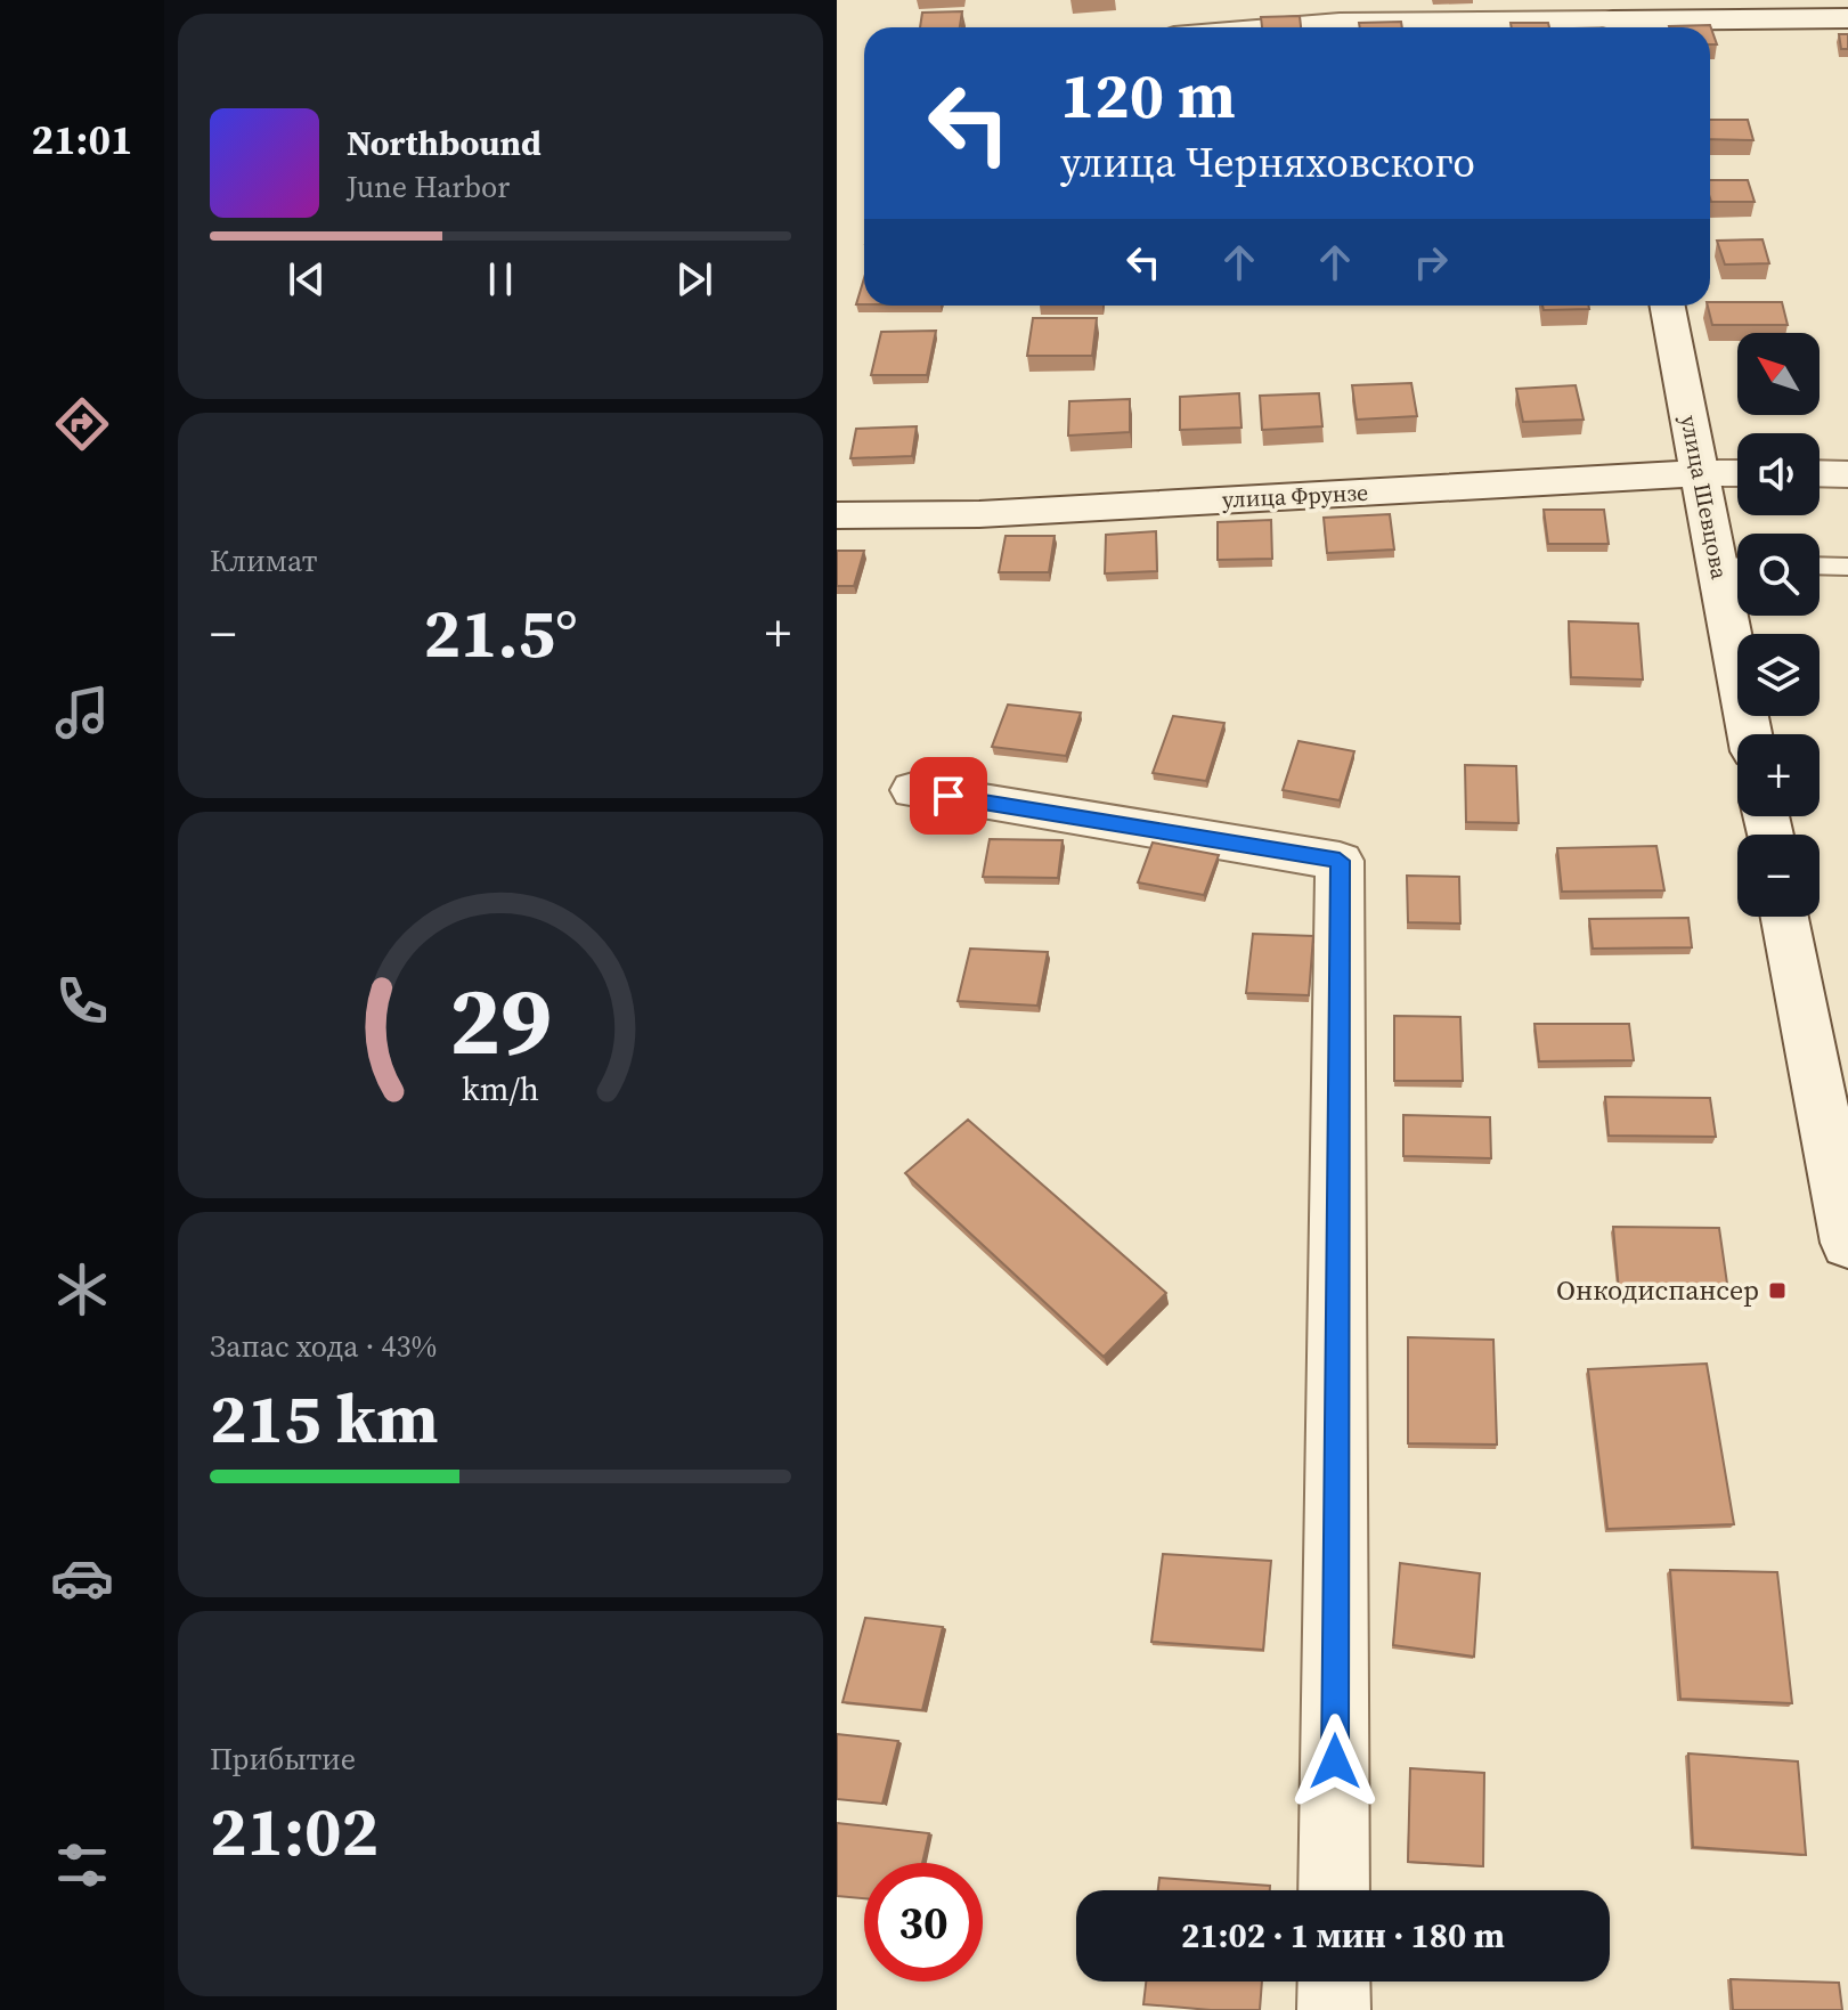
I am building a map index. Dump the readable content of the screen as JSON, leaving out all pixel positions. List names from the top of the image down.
{
  "streets": {
    "street": ["улица Фрунзе", "улица Шевцова"]
  },
  "crossings": [
    ["улица Фрунзе", "улица Шевцова"]
  ],
  "places": {
    "transit": ["Онкодиспансер"]
  },
  "north": "top left",
  "page": {
    "tabs": "21:01",
    "turn": ["120 m", "улица Черняховского"],
    "song": ["Northbound", "June Harbor"],
    "map_buttons": ["+", "−"],
    "tile": [
      "Климат",
      ["Запас хода · 43%", "215 km"],
      ["Прибытие", "21:02"]
    ],
    "heat": ["−", "21.5°", "+"],
    "limit": "30",
    "trip": "21:02 · 1 мин · 180 m",
    "gauge": ["29", "km/h"]
  }
}
